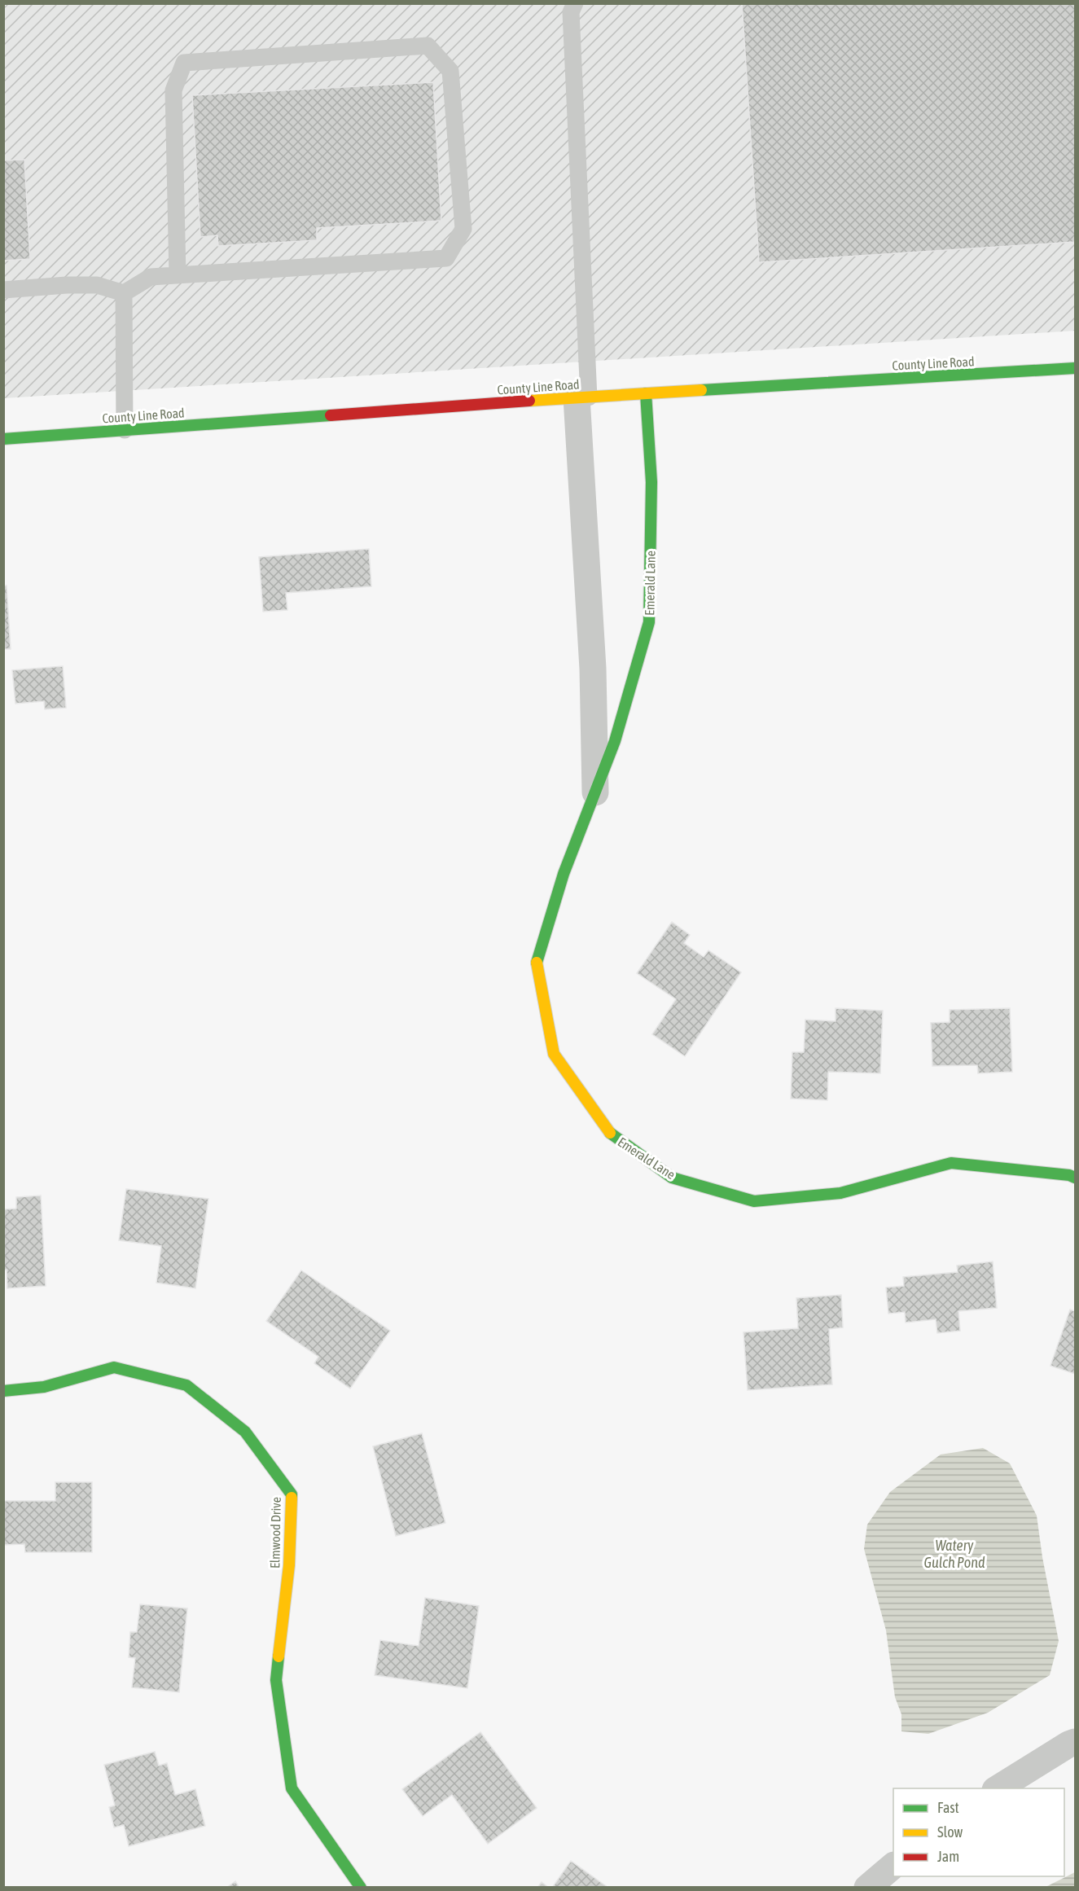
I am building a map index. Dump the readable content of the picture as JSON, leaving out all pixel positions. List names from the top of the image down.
{
  "streets": {
    "street": ["County Line Road", "Emerald Lane", "Elmwood Drive"]
  },
  "crossings": [
    ["County Line Road", "Emerald Lane"]
  ],
  "water": ["Watery Gulch Pond"],
  "legend": ["Fast", "Slow", "Jam"]
}
